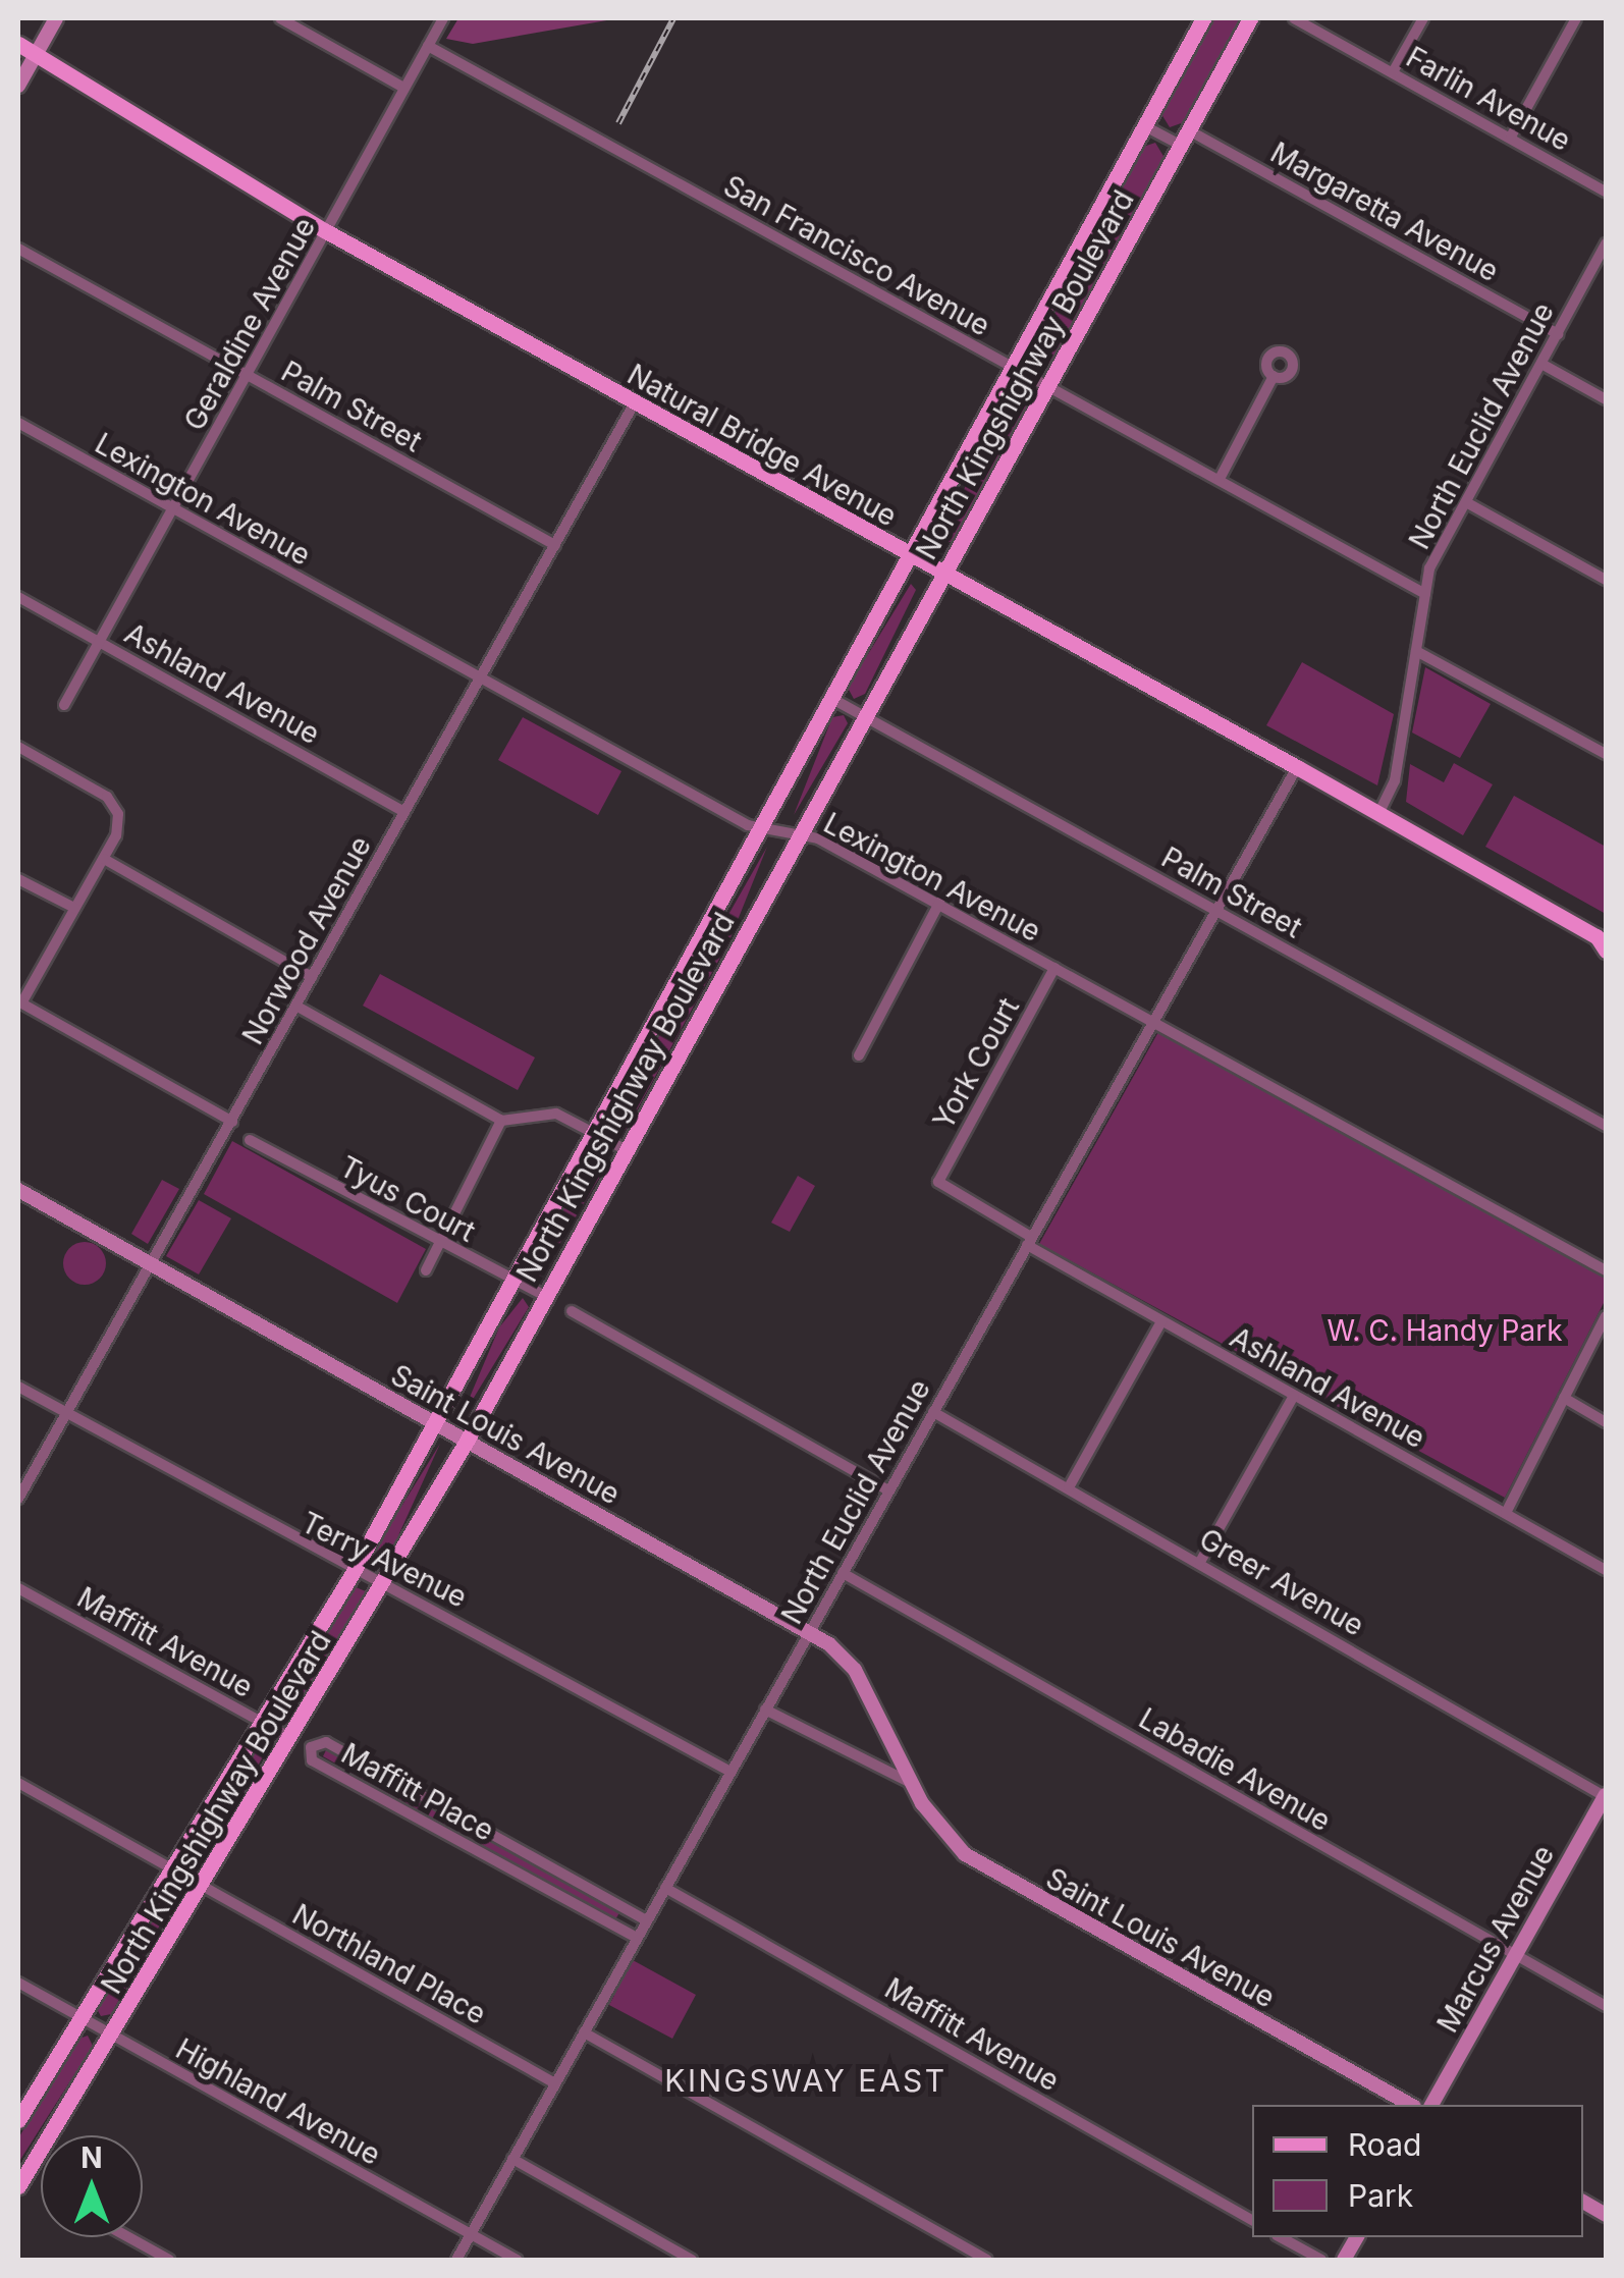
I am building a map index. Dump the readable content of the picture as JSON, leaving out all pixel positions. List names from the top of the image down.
{
  "streets": {
    "main road": ["North Kingshighway Boulevard", "Natural Bridge Avenue"],
    "street": [
      "Farlin Avenue",
      "Margaretta Avenue",
      "San Francisco Avenue",
      "Geraldine Avenue",
      "Palm Street",
      "North Euclid Avenue",
      "Lexington Avenue",
      "Ashland Avenue",
      "Norwood Avenue",
      "York Court",
      "Tyus Court",
      "Saint Louis Avenue",
      "Terry Avenue",
      "Greer Avenue",
      "Maffitt Avenue",
      "Labadie Avenue",
      "Maffitt Place",
      "Marcus Avenue",
      "Northland Place",
      "Highland Avenue"
    ]
  },
  "crossings": [
    ["Margaretta Avenue", "North Kingshighway Boulevard"],
    ["Margaretta Avenue", "North Euclid Avenue"],
    ["San Francisco Avenue", "Geraldine Avenue"],
    ["San Francisco Avenue", "North Kingshighway Boulevard"],
    ["San Francisco Avenue", "North Euclid Avenue"],
    ["Geraldine Avenue", "Palm Street"],
    ["Geraldine Avenue", "Natural Bridge Avenue"],
    ["Geraldine Avenue", "Lexington Avenue"],
    ["Geraldine Avenue", "Ashland Avenue"],
    ["North Kingshighway Boulevard", "Palm Street"],
    ["North Kingshighway Boulevard", "Natural Bridge Avenue"],
    ["North Kingshighway Boulevard", "Lexington Avenue"],
    ["North Kingshighway Boulevard", "Tyus Court"],
    ["North Kingshighway Boulevard", "Saint Louis Avenue"],
    ["North Kingshighway Boulevard", "Terry Avenue"],
    ["North Kingshighway Boulevard", "Maffitt Avenue"],
    ["North Kingshighway Boulevard", "Northland Place"],
    ["North Kingshighway Boulevard", "Highland Avenue"],
    ["Palm Street", "North Euclid Avenue"],
    ["Palm Street", "Norwood Avenue"],
    ["North Euclid Avenue", "Natural Bridge Avenue"],
    ["North Euclid Avenue", "Lexington Avenue"],
    ["North Euclid Avenue", "Ashland Avenue"],
    ["North Euclid Avenue", "Saint Louis Avenue"],
    ["North Euclid Avenue", "Terry Avenue"],
    ["North Euclid Avenue", "Greer Avenue"],
    ["North Euclid Avenue", "Maffitt Avenue"],
    ["North Euclid Avenue", "Labadie Avenue"],
    ["North Euclid Avenue", "Maffitt Place"],
    ["North Euclid Avenue", "Northland Place"],
    ["North Euclid Avenue", "Highland Avenue"],
    ["Natural Bridge Avenue", "Norwood Avenue"],
    ["Lexington Avenue", "Norwood Avenue"],
    ["Lexington Avenue", "York Court"],
    ["Ashland Avenue", "Norwood Avenue"],
    ["Ashland Avenue", "York Court"],
    ["Norwood Avenue", "Saint Louis Avenue"],
    ["Norwood Avenue", "Terry Avenue"],
    ["Greer Avenue", "Marcus Avenue"],
    ["Labadie Avenue", "Marcus Avenue"]
  ],
  "districts": ["KINGSWAY EAST"],
  "parks": ["W. C. Handy Park"],
  "legend": ["Road", "Park"],
  "north": "top"
}
